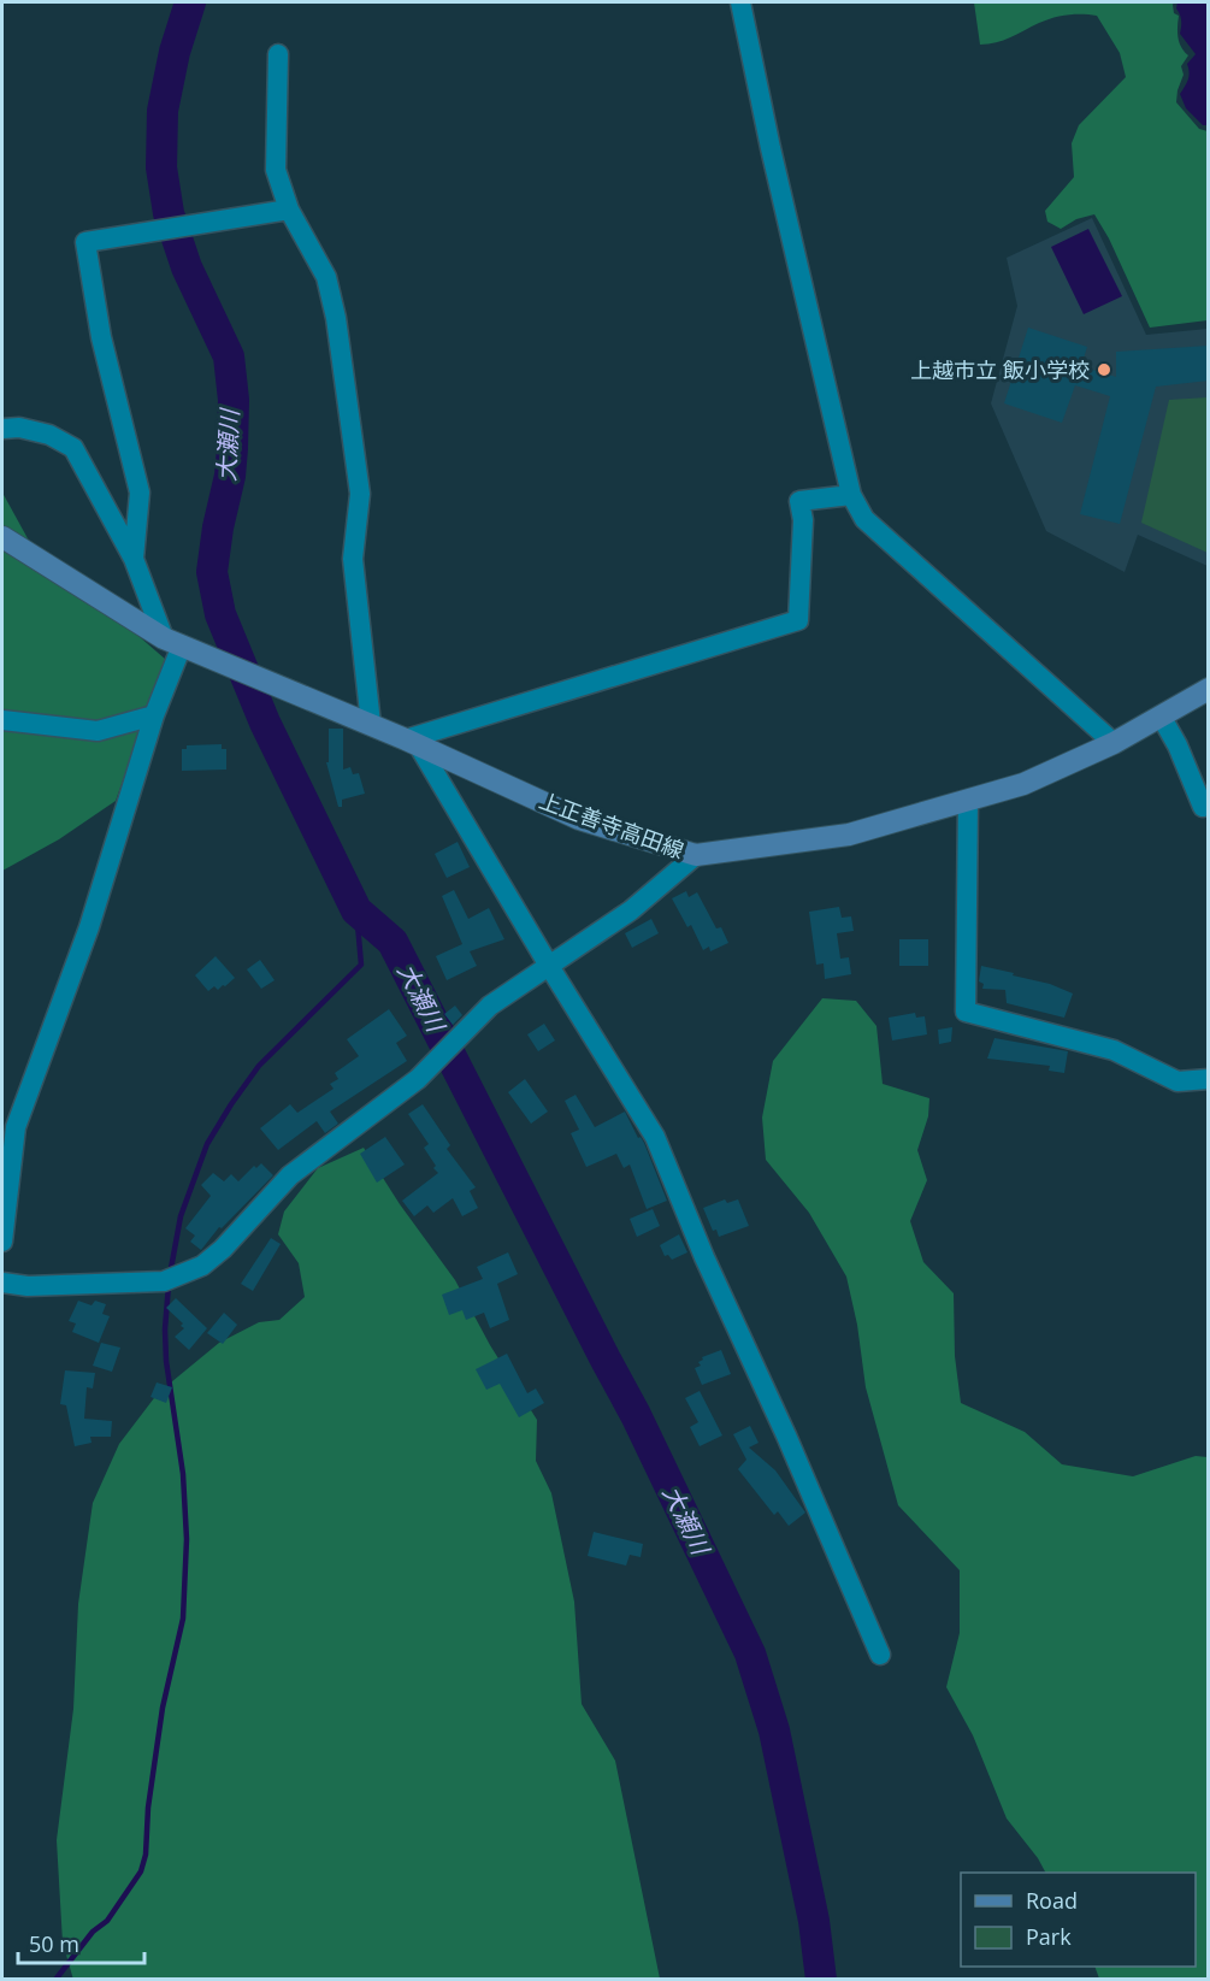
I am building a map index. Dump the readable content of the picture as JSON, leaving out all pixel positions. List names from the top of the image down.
{
  "streets": {
    "main road": ["上正善寺高田線"]
  },
  "water": ["大瀬川"],
  "places": ["上越市立 飯小学校"],
  "legend": ["Road", "Park"],
  "scale_bar": "50 m"
}
